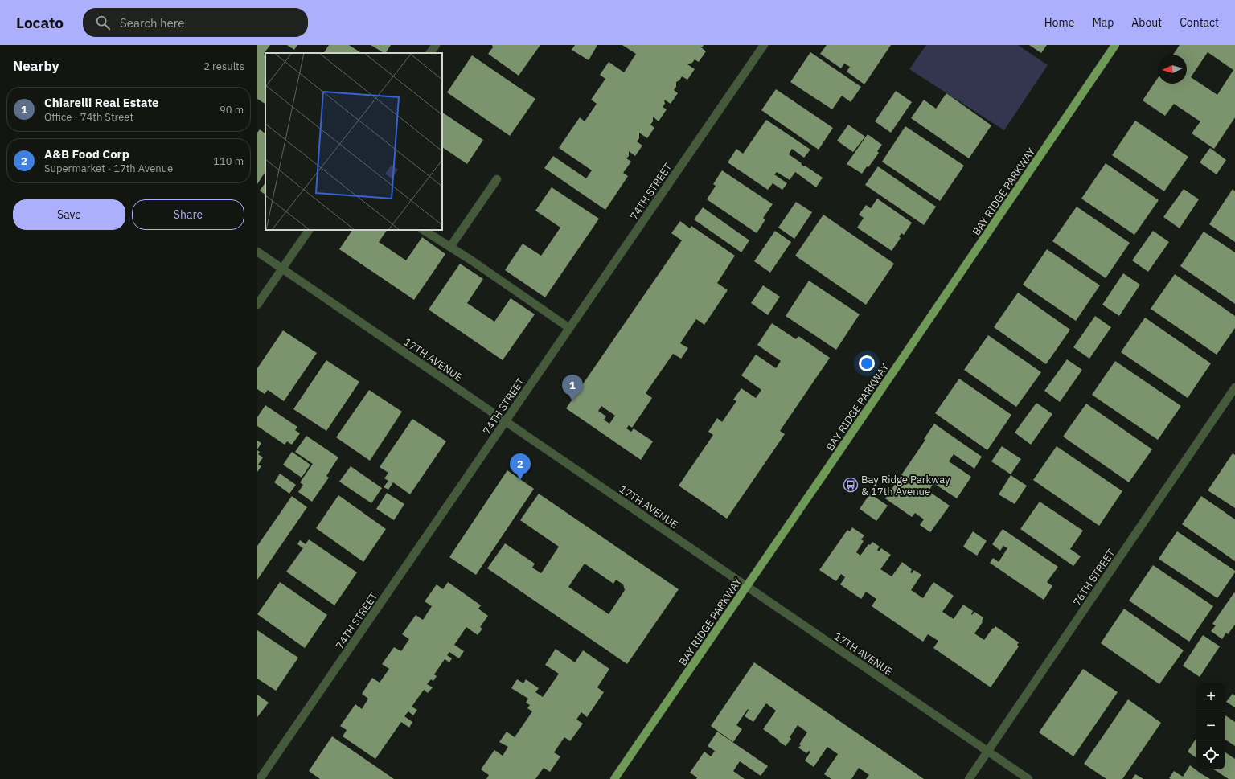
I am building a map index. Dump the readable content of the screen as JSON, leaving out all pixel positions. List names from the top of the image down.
{
  "streets": {
    "main road": ["BAY RIDGE PARKWAY"],
    "street": ["74TH STREET", "17TH AVENUE", "76TH STREET"]
  },
  "crossings": [
    ["74TH STREET", "17TH AVENUE"],
    ["BAY RIDGE PARKWAY", "17TH AVENUE"],
    ["17TH AVENUE", "76TH STREET"]
  ],
  "places": {
    "bus stop": ["Bay Ridge Parkway & 17th Avenue"]
  },
  "north": "left",
  "page": {
    "header": "Locato",
    "search": "Search here",
    "nav": [
      "Home",
      "Map",
      "About",
      "Contact"
    ],
    "heading": ["Nearby", "2 results"],
    "list": [
      {
        "mark": "1",
        "name": "Chiarelli Real Estate",
        "note": "Office · 74th Street",
        "value": "90 m"
      },
      {
        "mark": "2",
        "name": "A&B Food Corp",
        "note": "Supermarket · 17th Avenue",
        "value": "110 m"
      }
    ],
    "buttons": ["Save", "Share"],
    "pins": ["1", "2"],
    "map_buttons": ["+", "−"]
  }
}
